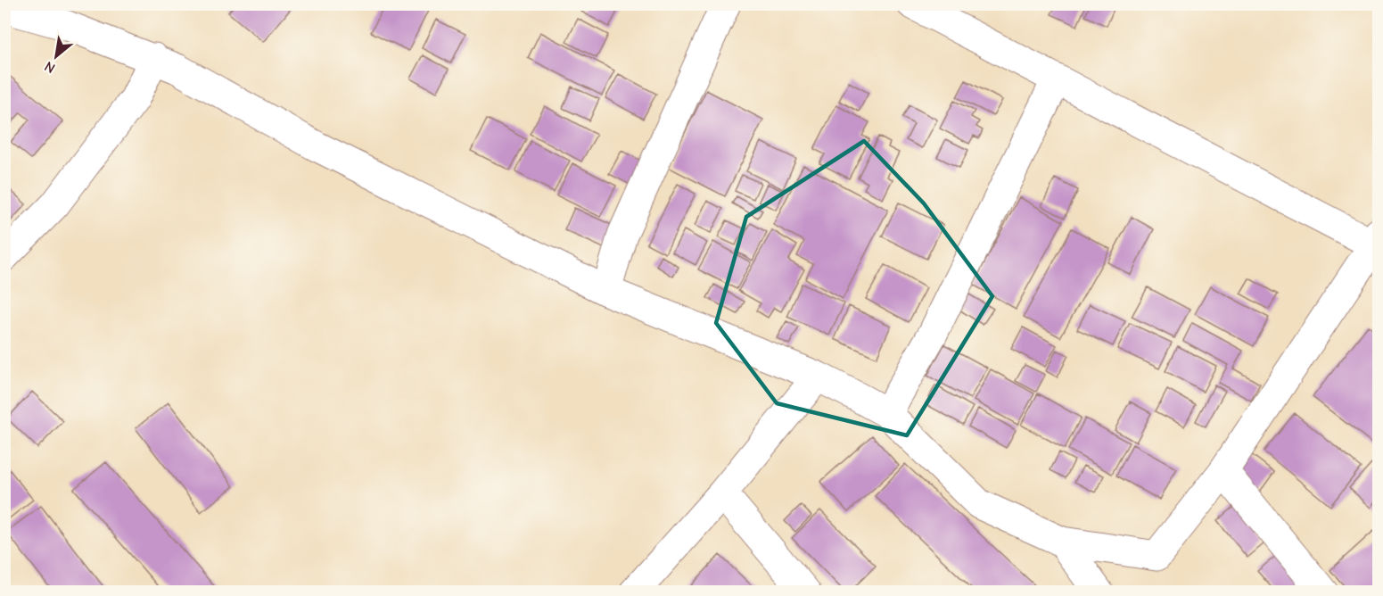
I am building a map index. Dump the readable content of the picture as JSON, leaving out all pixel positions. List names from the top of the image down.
{
  "north": "bottom left"
}
